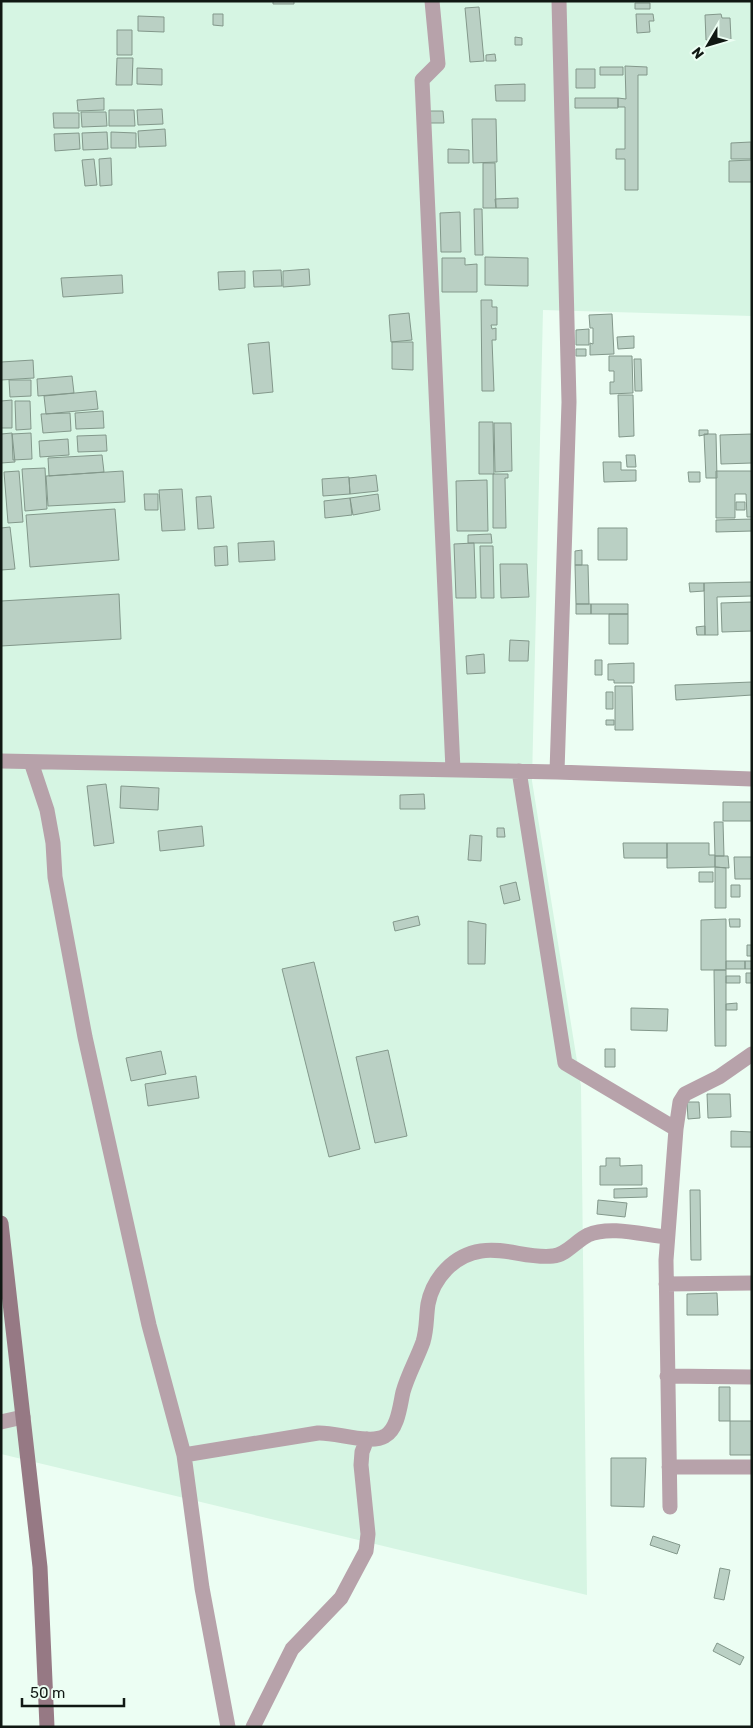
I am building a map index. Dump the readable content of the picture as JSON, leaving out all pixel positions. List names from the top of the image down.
{
  "scale_bar": "50 m",
  "north": "bottom left"
}
